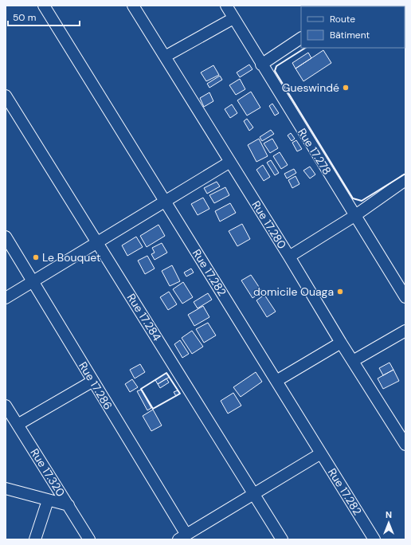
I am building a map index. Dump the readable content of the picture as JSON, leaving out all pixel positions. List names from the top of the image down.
{
  "streets": {
    "street": [
      "Rue 17.278",
      "Rue 17.280",
      "Rue 17.282",
      "Rue 17.284",
      "Rue 17.286",
      "Rue 17.320"
    ]
  },
  "places": ["Gueswindé", "Le Bouquet", "domicile Ouaga"],
  "legend": ["Route", "Bâtiment"],
  "scale_bar": "50 m",
  "north": "top"
}
